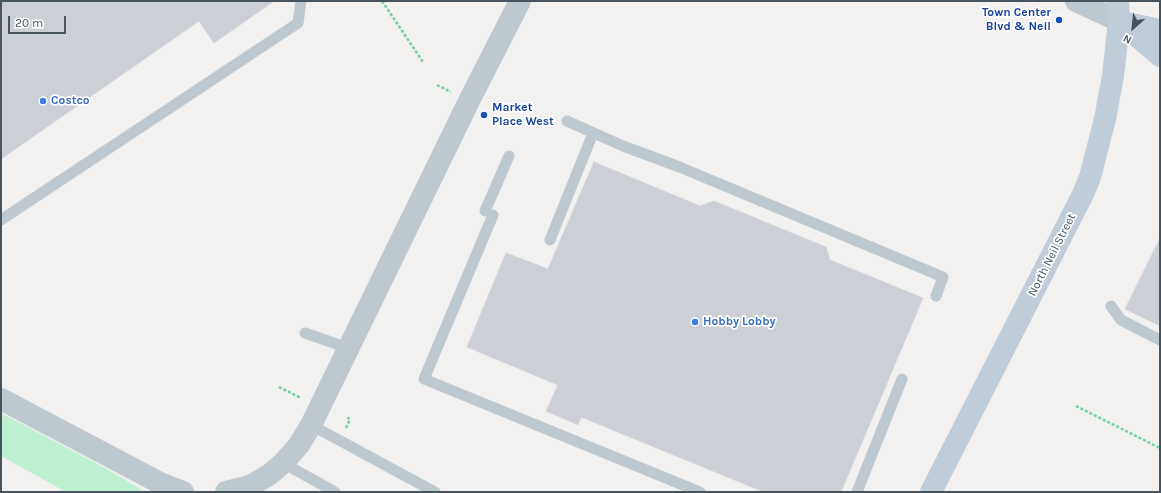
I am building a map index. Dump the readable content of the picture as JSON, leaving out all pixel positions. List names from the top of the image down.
{
  "streets": {
    "main road": ["North Neil Street"]
  },
  "places": [
    "Town Center Blvd & Neil",
    "Costco",
    "Market Place West",
    "Hobby Lobby"
  ],
  "scale_bar": "20 m",
  "north": "bottom left"
}
